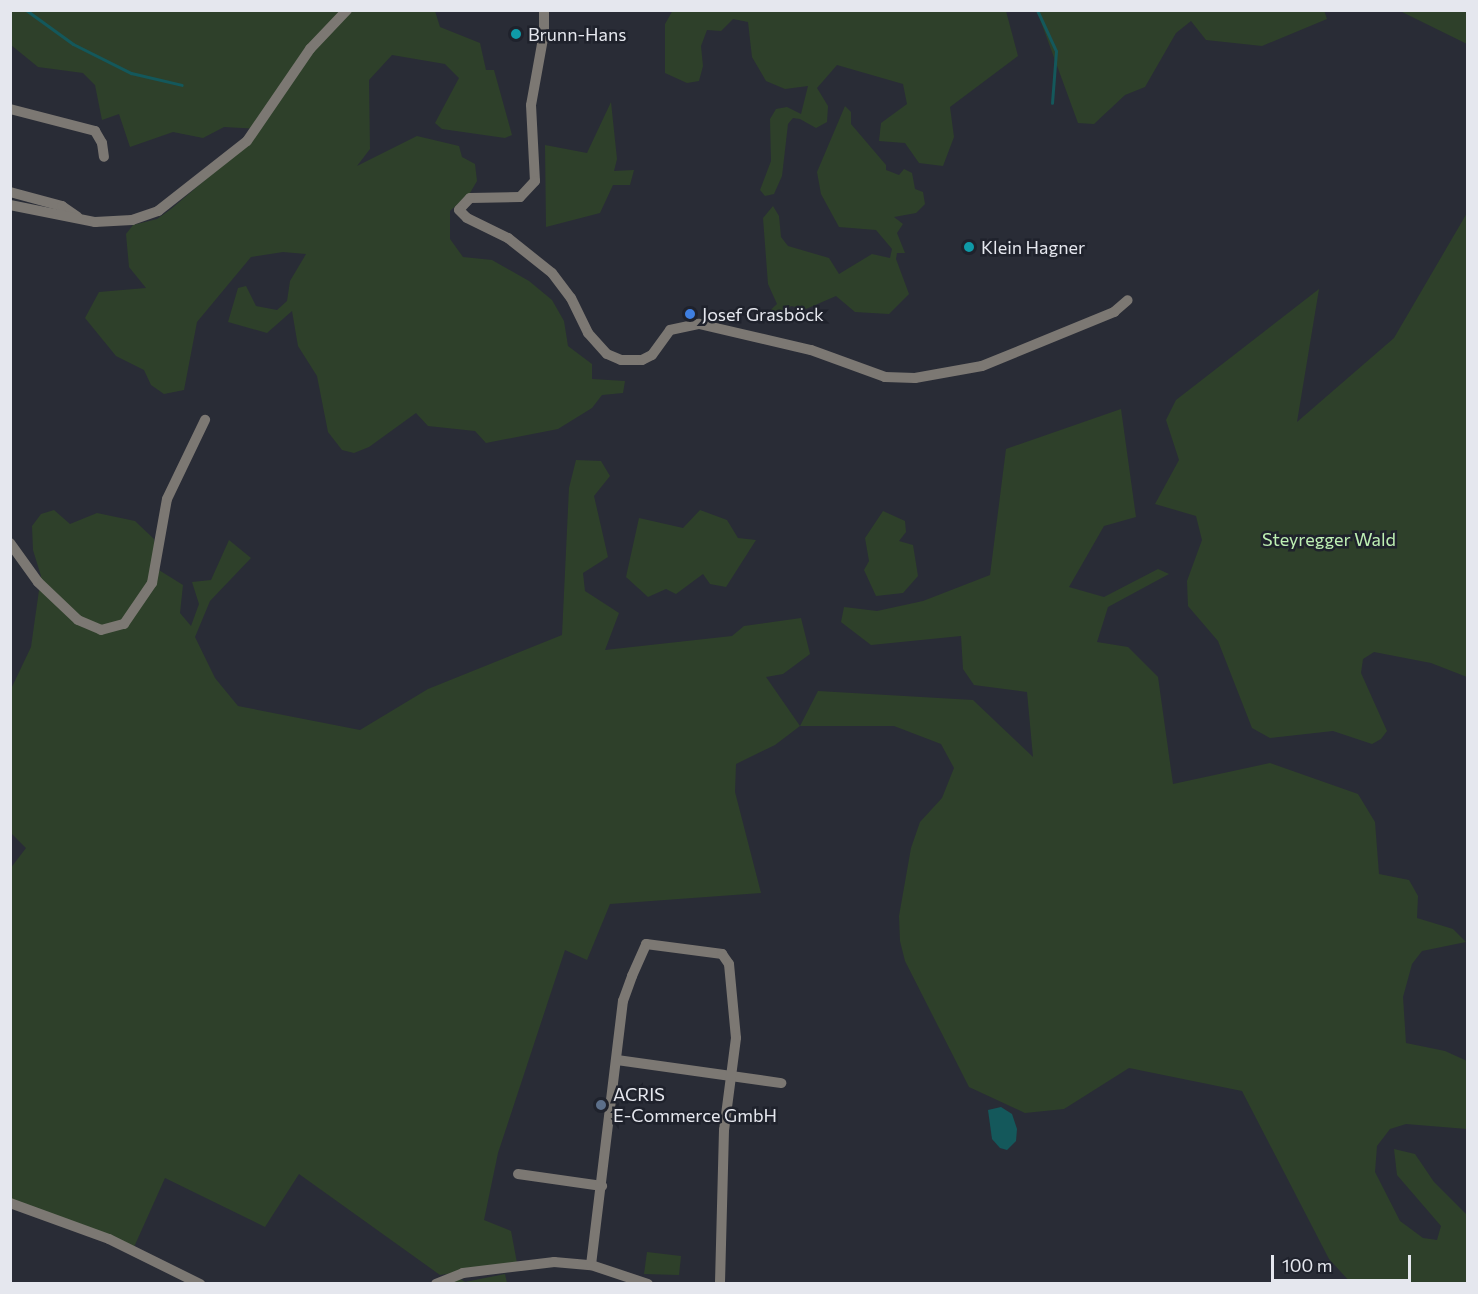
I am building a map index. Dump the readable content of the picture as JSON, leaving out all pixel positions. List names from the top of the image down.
{
  "parks": ["Steyregger Wald"],
  "places": [
    "Brunn-Hans",
    "Klein Hagner",
    "Josef Grasböck",
    "ACRIS E-Commerce GmbH"
  ],
  "scale_bar": "100 m"
}
